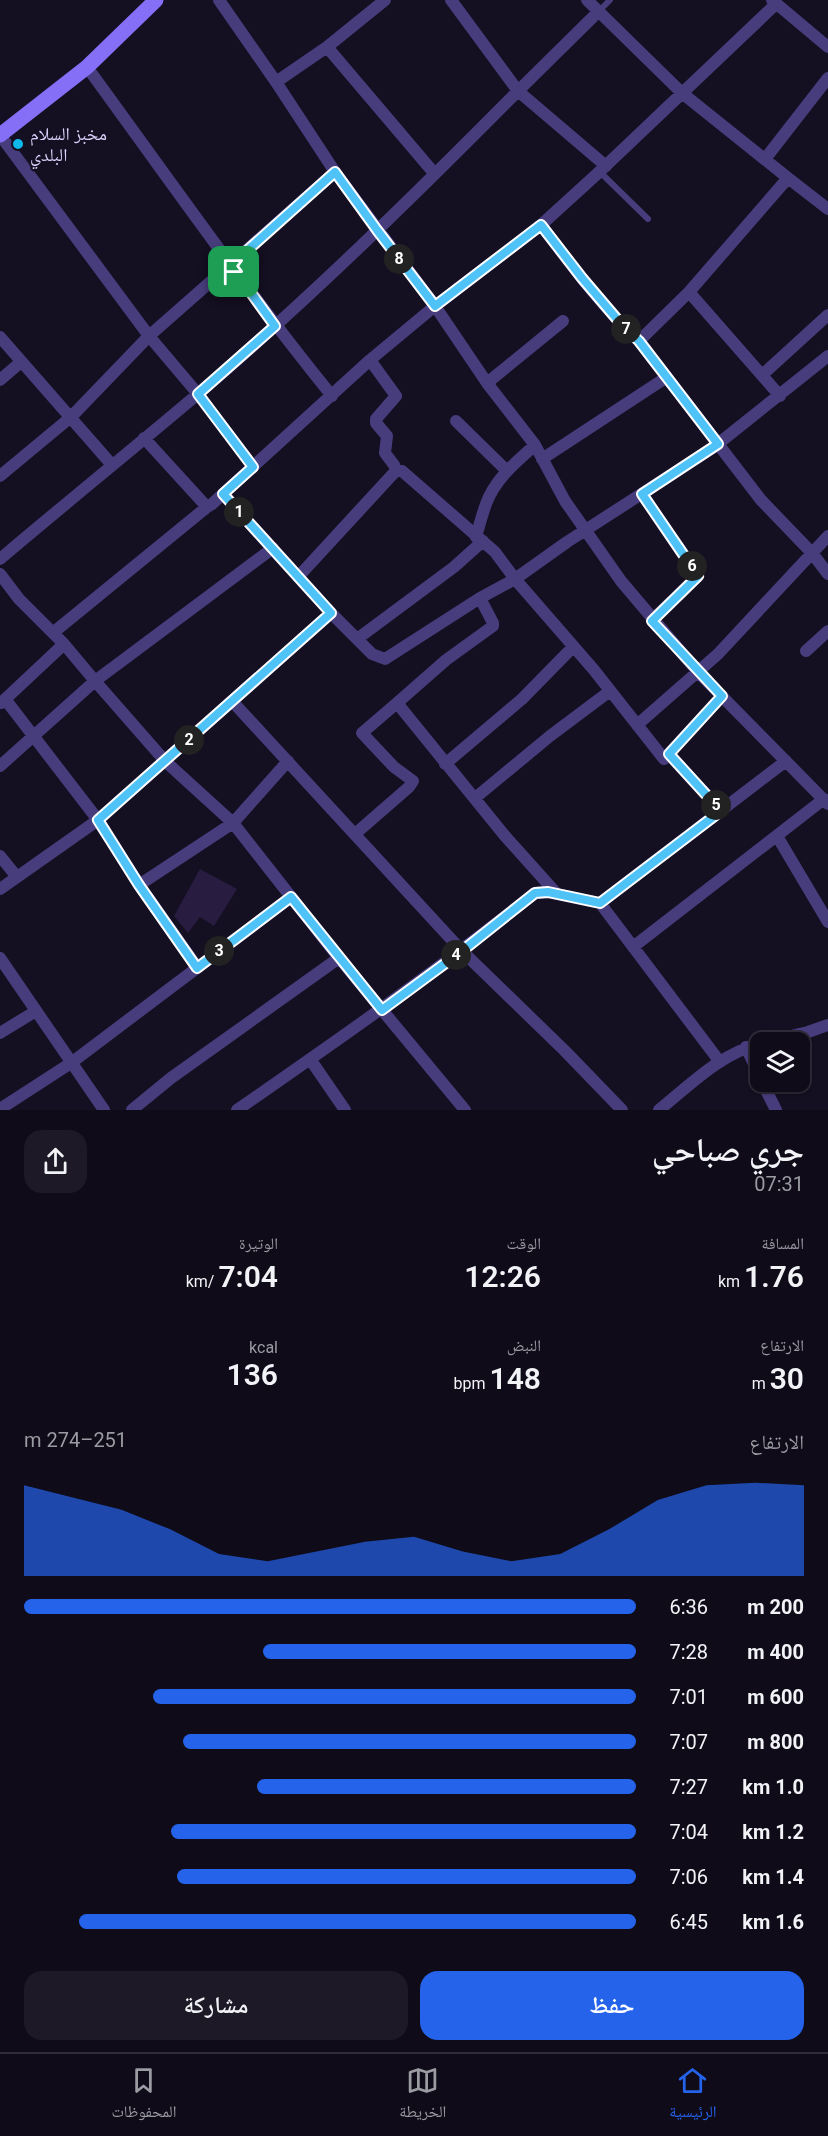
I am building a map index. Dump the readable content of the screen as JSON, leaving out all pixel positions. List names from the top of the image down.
{
  "places": ["مخبز السلام البلدي"],
  "page": {
    "pins": [
      "8",
      "7",
      "1",
      "6",
      "2",
      "5",
      "3",
      "4"
    ],
    "heading": ["جري صباحي", "07:31"],
    "stats": [
      ["المسافة", "1.76 km"],
      ["الوقت", "12:26"],
      ["الوتيرة", "7:04 /km"],
      ["الارتفاع", "30 m"],
      ["النبض", "148 bpm"],
      ["kcal", "136"]
    ],
    "chart": ["الارتفاع", "251–274 m"],
    "list": [
      {
        "name": "200 m",
        "note": "6:36"
      },
      {
        "name": "400 m",
        "note": "7:28"
      },
      {
        "name": "600 m",
        "note": "7:01"
      },
      {
        "name": "800 m",
        "note": "7:07"
      },
      {
        "name": "1.0 km",
        "note": "7:27"
      },
      {
        "name": "1.2 km",
        "note": "7:04"
      },
      {
        "name": "1.4 km",
        "note": "7:06"
      },
      {
        "name": "1.6 km",
        "note": "6:45"
      }
    ],
    "buttons": ["حفظ", "مشاركة"],
    "tabs": ["الرئيسية", "الخريطة", "المحفوظات"]
  }
}
